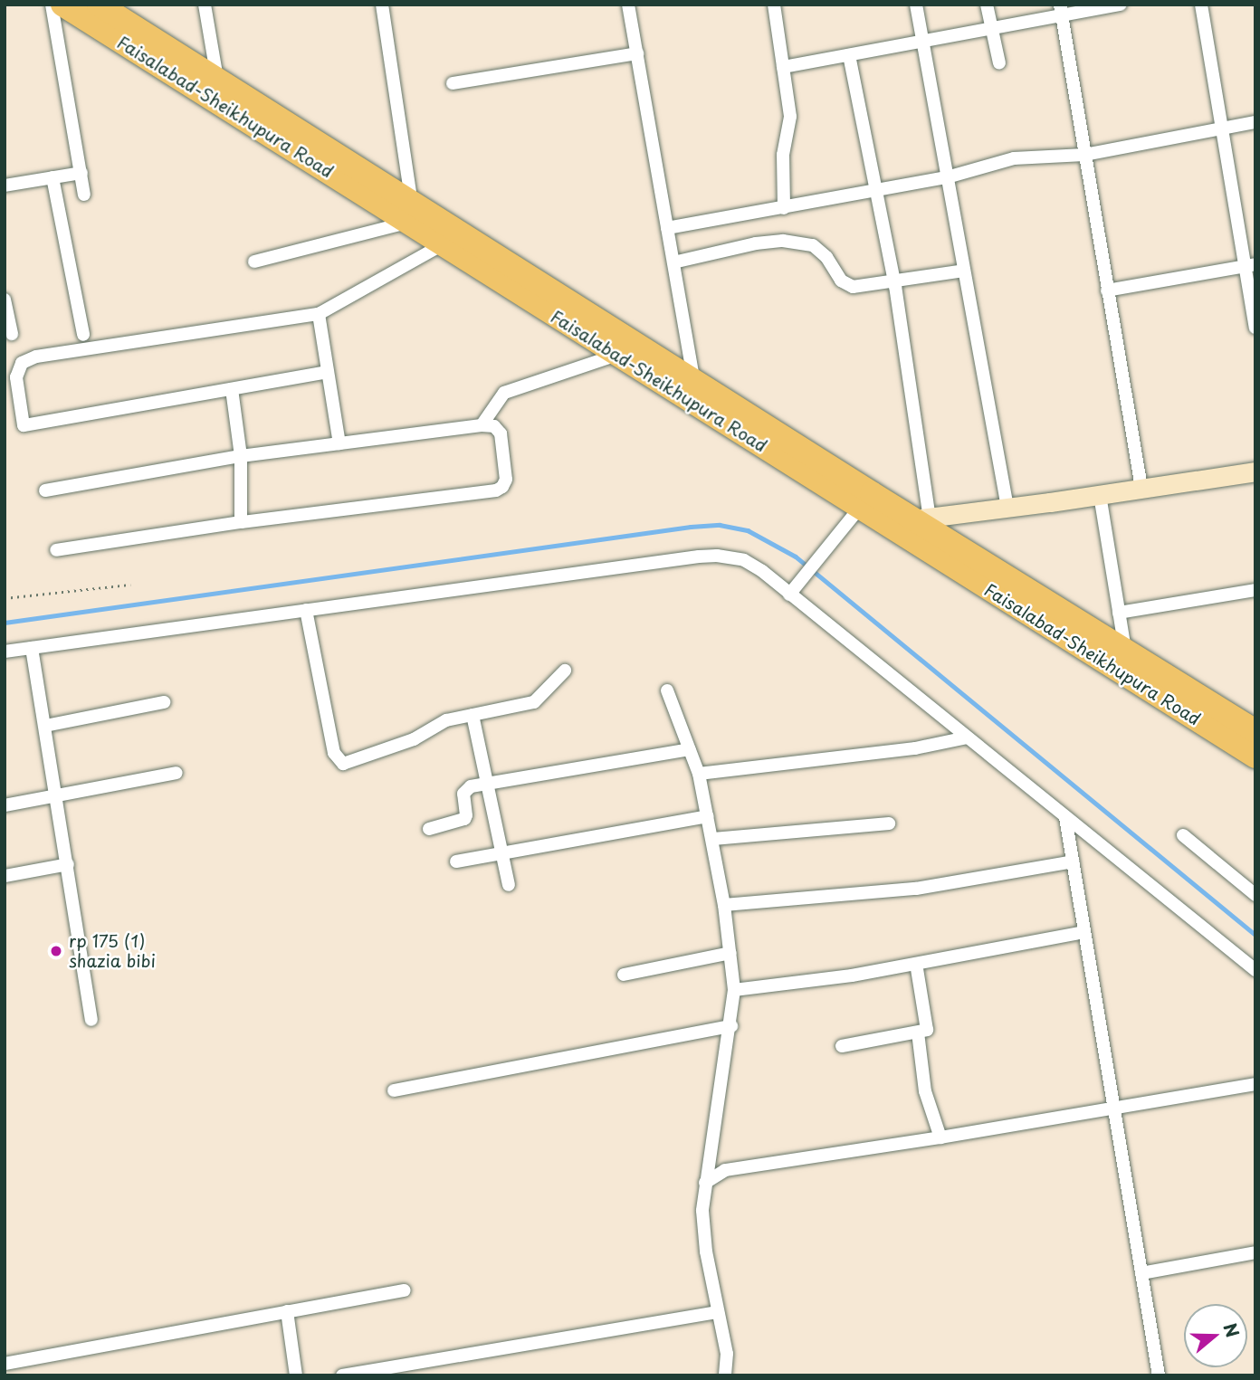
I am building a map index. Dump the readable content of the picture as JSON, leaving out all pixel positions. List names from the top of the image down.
{
  "streets": {
    "highway": ["Faisalabad-Sheikhupura Road"]
  },
  "places": ["rp 175 (1) shazia bibi"],
  "north": "right"
}
